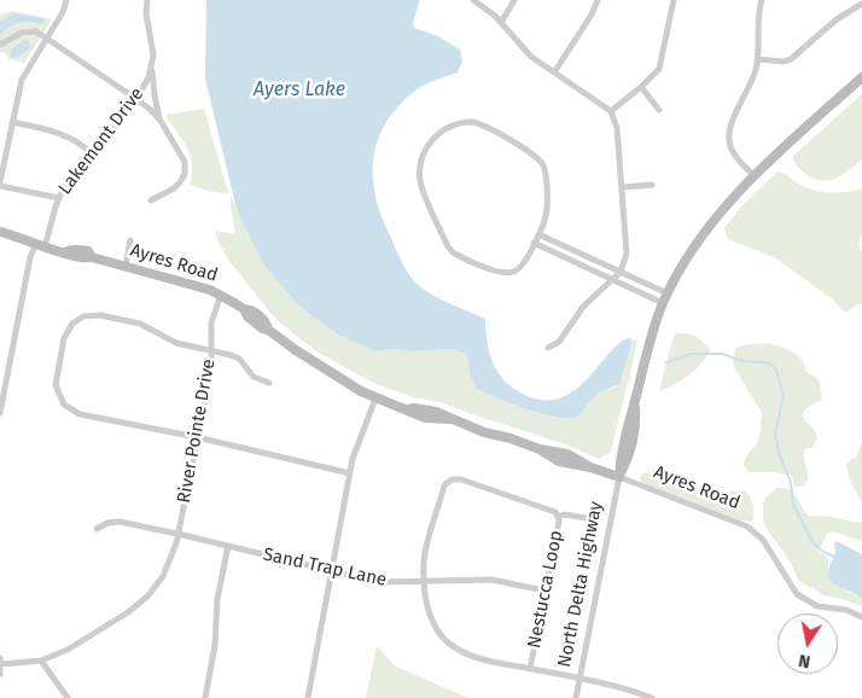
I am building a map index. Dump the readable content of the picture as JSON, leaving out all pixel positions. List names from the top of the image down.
{
  "streets": {
    "street": [
      "Lakemont Drive",
      "Ayres Road",
      "River Pointe Drive",
      "Sand Trap Lane",
      "North Delta Highway",
      "Nestucca Loop"
    ]
  },
  "crossings": [
    ["Lakemont Drive", "Ayres Road"],
    ["Ayres Road", "River Pointe Drive"],
    ["Ayres Road", "North Delta Highway"],
    ["River Pointe Drive", "Sand Trap Lane"],
    ["Sand Trap Lane", "Nestucca Loop"]
  ],
  "water": ["Ayers Lake"],
  "north": "bottom"
}
